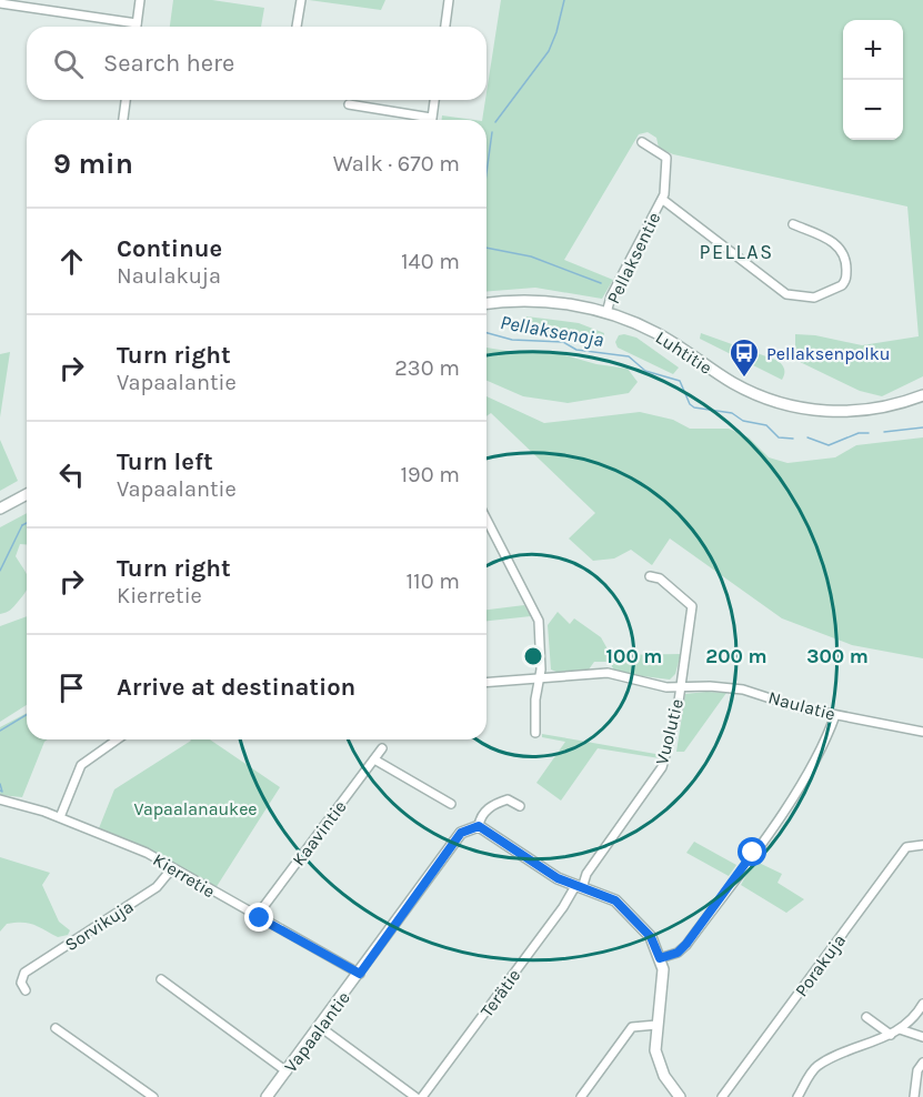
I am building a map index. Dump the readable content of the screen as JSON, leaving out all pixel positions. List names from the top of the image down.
{
  "streets": {
    "street": [
      "Pellaksentie",
      "Luhtitie",
      "Naulatie",
      "Vuolutie",
      "Kaavintie",
      "Kierretie",
      "Sorvikuja",
      "Porakuja",
      "Terätie",
      "Vapaalantie"
    ]
  },
  "crossings": [
    ["Pellaksentie", "Luhtitie"],
    ["Naulatie", "Vuolutie"],
    ["Vuolutie", "Terätie"],
    ["Kaavintie", "Kierretie"],
    ["Kierretie", "Sorvikuja"],
    ["Kierretie", "Vapaalantie"]
  ],
  "districts": ["PELLAS"],
  "water": ["Pellaksenoja"],
  "parks": ["Vapaalanaukee"],
  "places": {
    "bus stop": ["Pellaksenpolku"]
  },
  "page": {
    "map_buttons": ["+", "−"],
    "search": "Search here",
    "heading": ["9 min", "Walk · 670 m"],
    "list": [
      ["Continue", "Naulakuja", "140 m"],
      ["Turn right", "Vapaalantie", "230 m"],
      ["Turn left", "Vapaalantie", "190 m"],
      ["Turn right", "Kierretie", "110 m"],
      "Arrive at destination"
    ]
  },
  "rings": ["100 m", "200 m", "300 m"]
}
